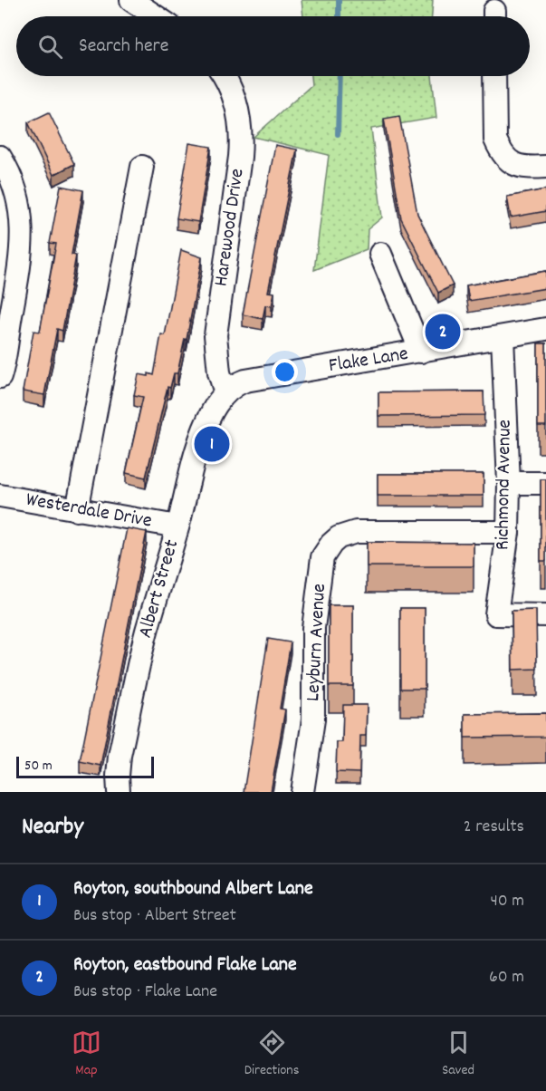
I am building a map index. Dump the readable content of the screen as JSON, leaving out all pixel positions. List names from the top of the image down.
{
  "streets": {
    "street": [
      "Harewood Drive",
      "Flake Lane",
      "Richmond Avenue",
      "Westerdale Drive",
      "Albert Street",
      "Leyburn Avenue"
    ]
  },
  "crossings": [
    ["Harewood Drive", "Flake Lane"],
    ["Harewood Drive", "Albert Street"],
    ["Flake Lane", "Richmond Avenue"],
    ["Flake Lane", "Albert Street"],
    ["Richmond Avenue", "Leyburn Avenue"],
    ["Westerdale Drive", "Albert Street"]
  ],
  "scale_bar": "50 m",
  "page": {
    "search": "Search here",
    "pins": ["2", "1"],
    "scale": "50 m",
    "heading": ["Nearby", "2 results"],
    "list": [
      {
        "mark": "1",
        "name": "Royton, southbound Albert Lane",
        "note": "Bus stop · Albert Street",
        "value": "40 m"
      },
      {
        "mark": "2",
        "name": "Royton, eastbound Flake Lane",
        "note": "Bus stop · Flake Lane",
        "value": "60 m"
      }
    ],
    "nav": ["Map", "Directions", "Saved"]
  }
}
